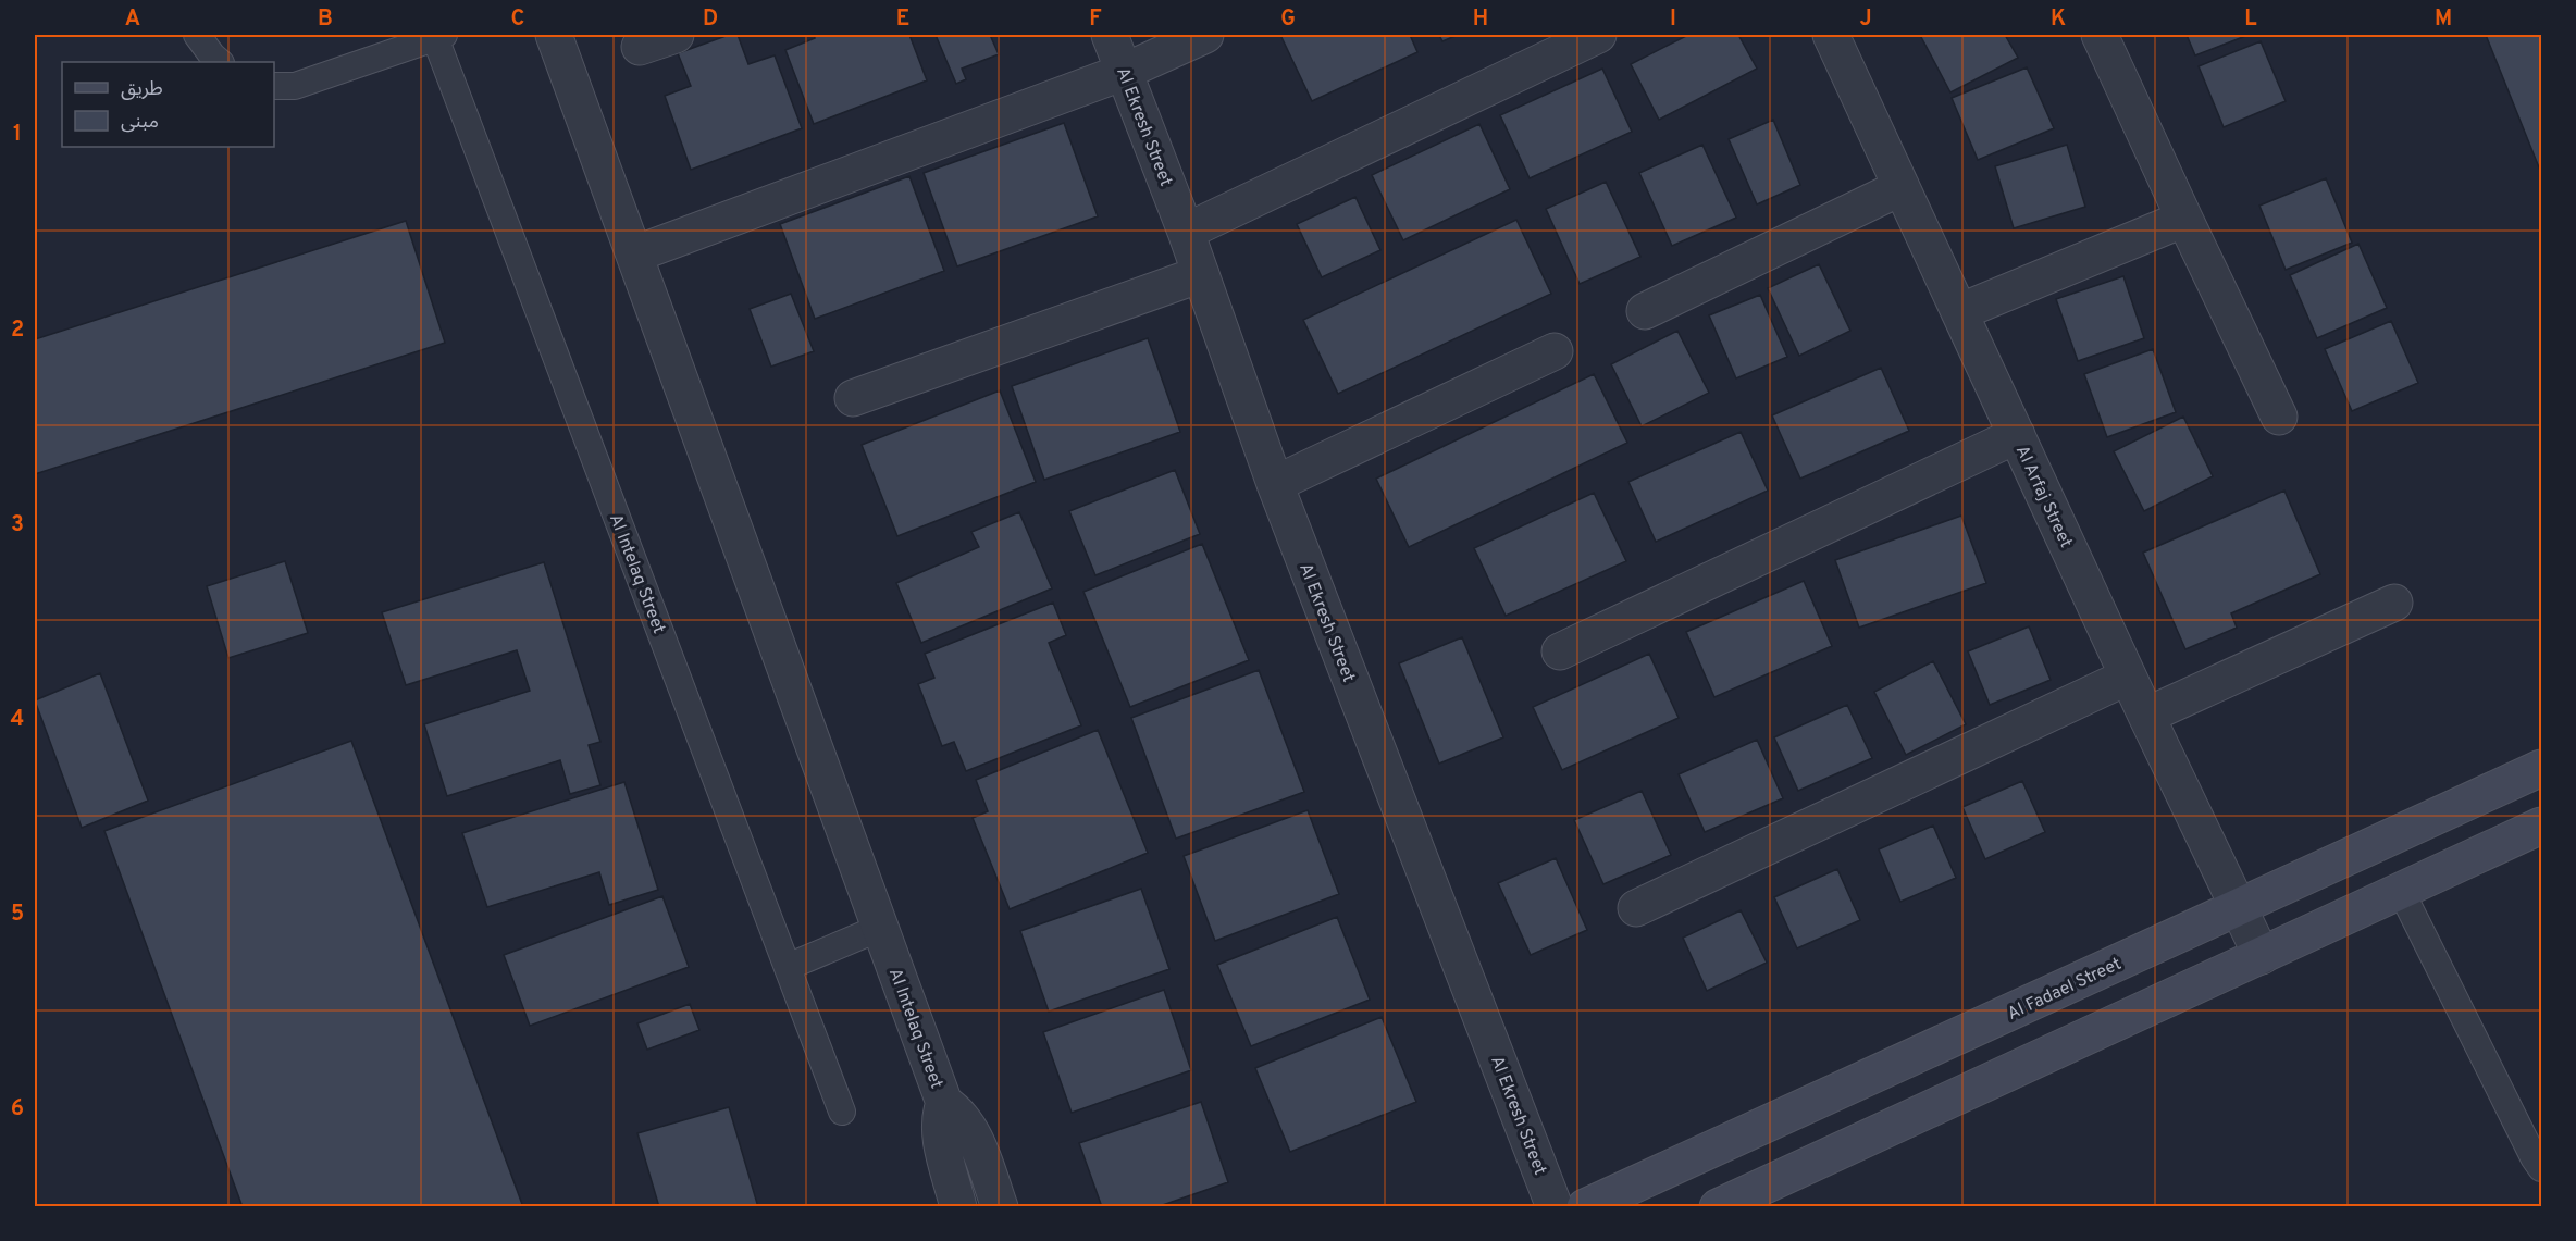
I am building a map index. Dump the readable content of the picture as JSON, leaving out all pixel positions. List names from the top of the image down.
{
  "streets": {
    "street": [
      "Al Ekresh Street",
      "Al Arfaj Street",
      "Al Intelaq Street",
      "Al Fadael Street"
    ]
  },
  "crossings": [
    ["Al Arfaj Street", "Al Fadael Street"]
  ],
  "legend": ["طريق", "مبنى"],
  "grid": {
    "columns": [
      "A",
      "B",
      "C",
      "D",
      "E",
      "F",
      "G",
      "H",
      "I",
      "J",
      "K",
      "L",
      "M"
    ],
    "rows": [
      "1",
      "2",
      "3",
      "4",
      "5",
      "6"
    ]
  }
}
